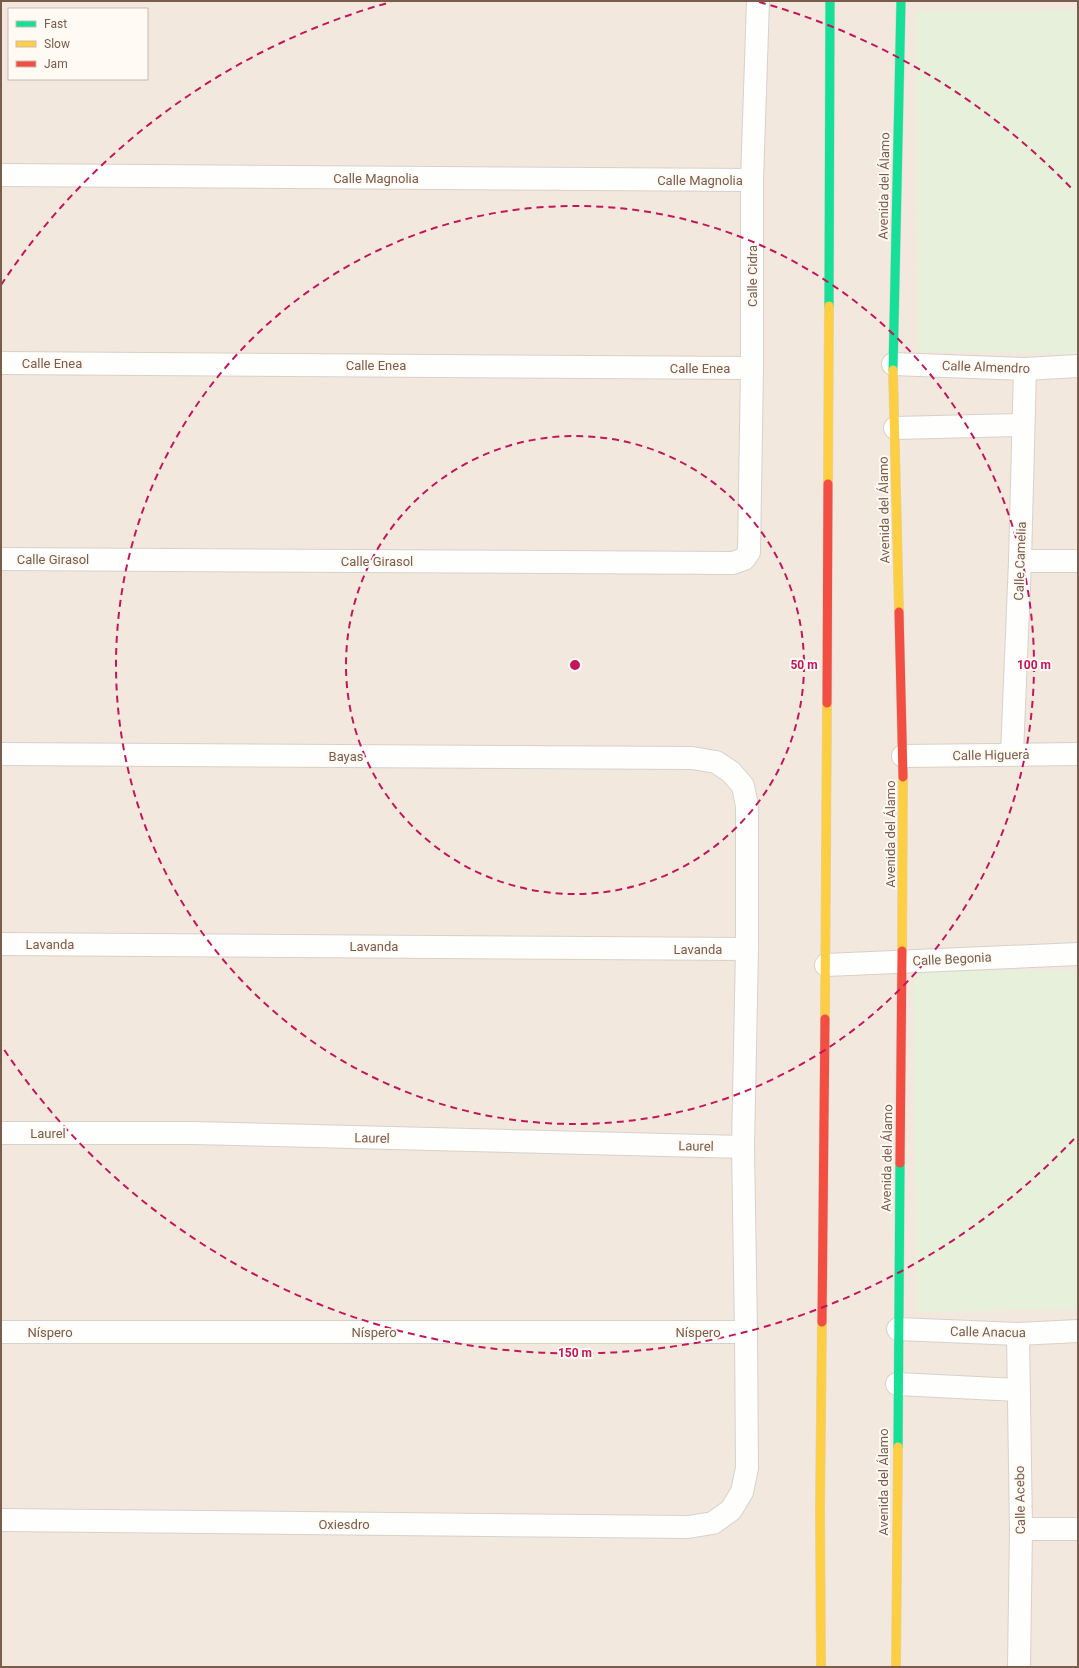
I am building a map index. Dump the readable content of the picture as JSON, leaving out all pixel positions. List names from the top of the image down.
{
  "streets": {
    "street": [
      "Calle Magnolia",
      "Avenida del Álamo",
      "Calle Cidra",
      "Calle Enea",
      "Calle Almendro",
      "Calle Girasol",
      "Calle Camelia",
      "Calle Higuera",
      "Bayas",
      "Lavanda",
      "Calle Begonia",
      "Laurel",
      "Níspero",
      "Calle Anacua",
      "Calle Acebo",
      "Oxiesdro"
    ]
  },
  "crossings": [
    ["Calle Magnolia", "Calle Cidra"],
    ["Avenida del Álamo", "Calle Almendro"],
    ["Avenida del Álamo", "Calle Higuera"],
    ["Avenida del Álamo", "Calle Begonia"],
    ["Avenida del Álamo", "Calle Anacua"],
    ["Calle Cidra", "Calle Enea"],
    ["Calle Cidra", "Calle Girasol"],
    ["Calle Almendro", "Calle Camelia"],
    ["Calle Camelia", "Calle Higuera"],
    ["Bayas", "Lavanda"],
    ["Bayas", "Laurel"],
    ["Bayas", "Oxiesdro"],
    ["Laurel", "Oxiesdro"],
    ["Níspero", "Oxiesdro"],
    ["Calle Anacua", "Calle Acebo"]
  ],
  "legend": ["Fast", "Slow", "Jam"],
  "rings": ["50 m", "100 m", "150 m"]
}
